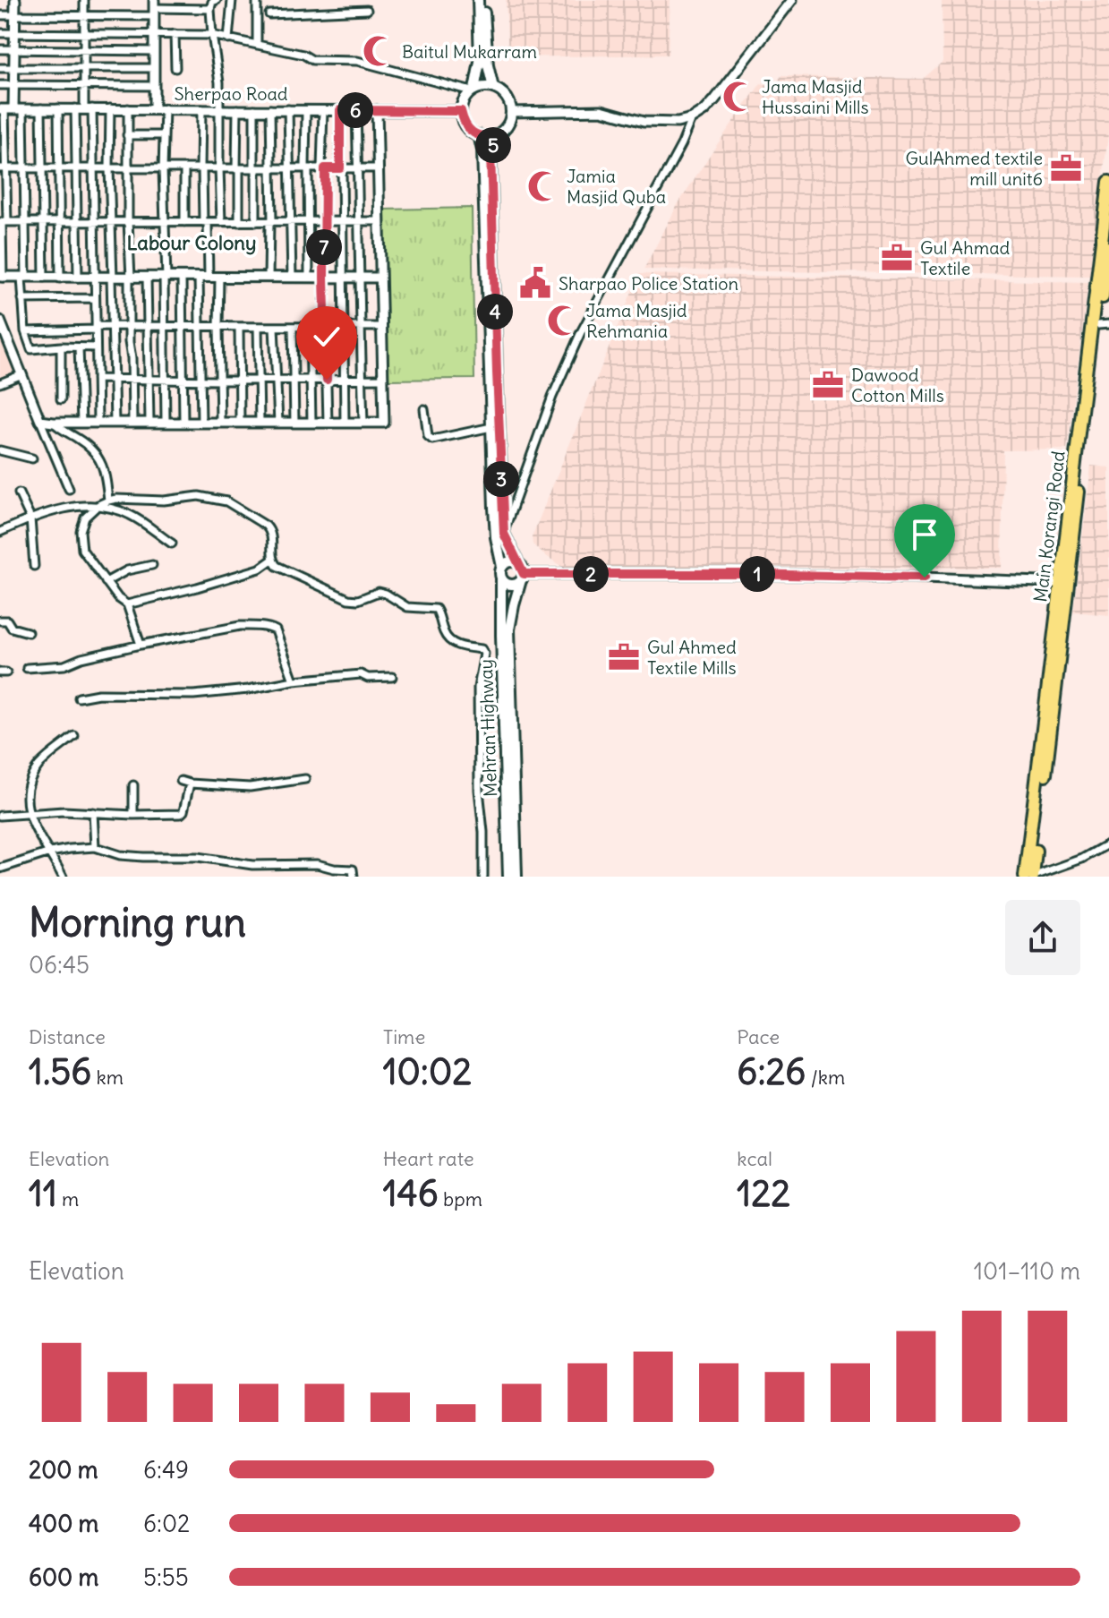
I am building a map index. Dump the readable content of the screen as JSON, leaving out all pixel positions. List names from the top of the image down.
{
  "streets": {
    "main road": ["Main Korangi Road", "Mehran Highway"],
    "street": ["Sherpao Road"]
  },
  "districts": ["Labour Colony"],
  "places": {
    "mosque": [
      "Baitul Mukarram",
      "Jama Masjid Hussaini Mills",
      "Jamia Masjid Quba",
      "Jama Masjid Rehmania"
    ],
    "office": [
      "GulAhmed textile mill unit6",
      "Gul Ahmad Textile",
      "Dawood Cotton Mills",
      "Gul Ahmed Textile Mills"
    ],
    "public building": ["Sharpao Police Station"]
  },
  "page": {
    "pins": [
      "6",
      "5",
      "7",
      "4",
      "3",
      "1",
      "2"
    ],
    "heading": ["Morning run", "06:45"],
    "stats": [
      ["Distance", "1.56 km"],
      ["Time", "10:02"],
      ["Pace", "6:26 /km"],
      ["Elevation", "11 m"],
      ["Heart rate", "146 bpm"],
      ["kcal", "122"]
    ],
    "chart": ["Elevation", "101–110 m"],
    "list": [
      {
        "name": "200 m",
        "note": "6:49"
      },
      {
        "name": "400 m",
        "note": "6:02"
      },
      {
        "name": "600 m",
        "note": "5:55"
      }
    ]
  }
}
